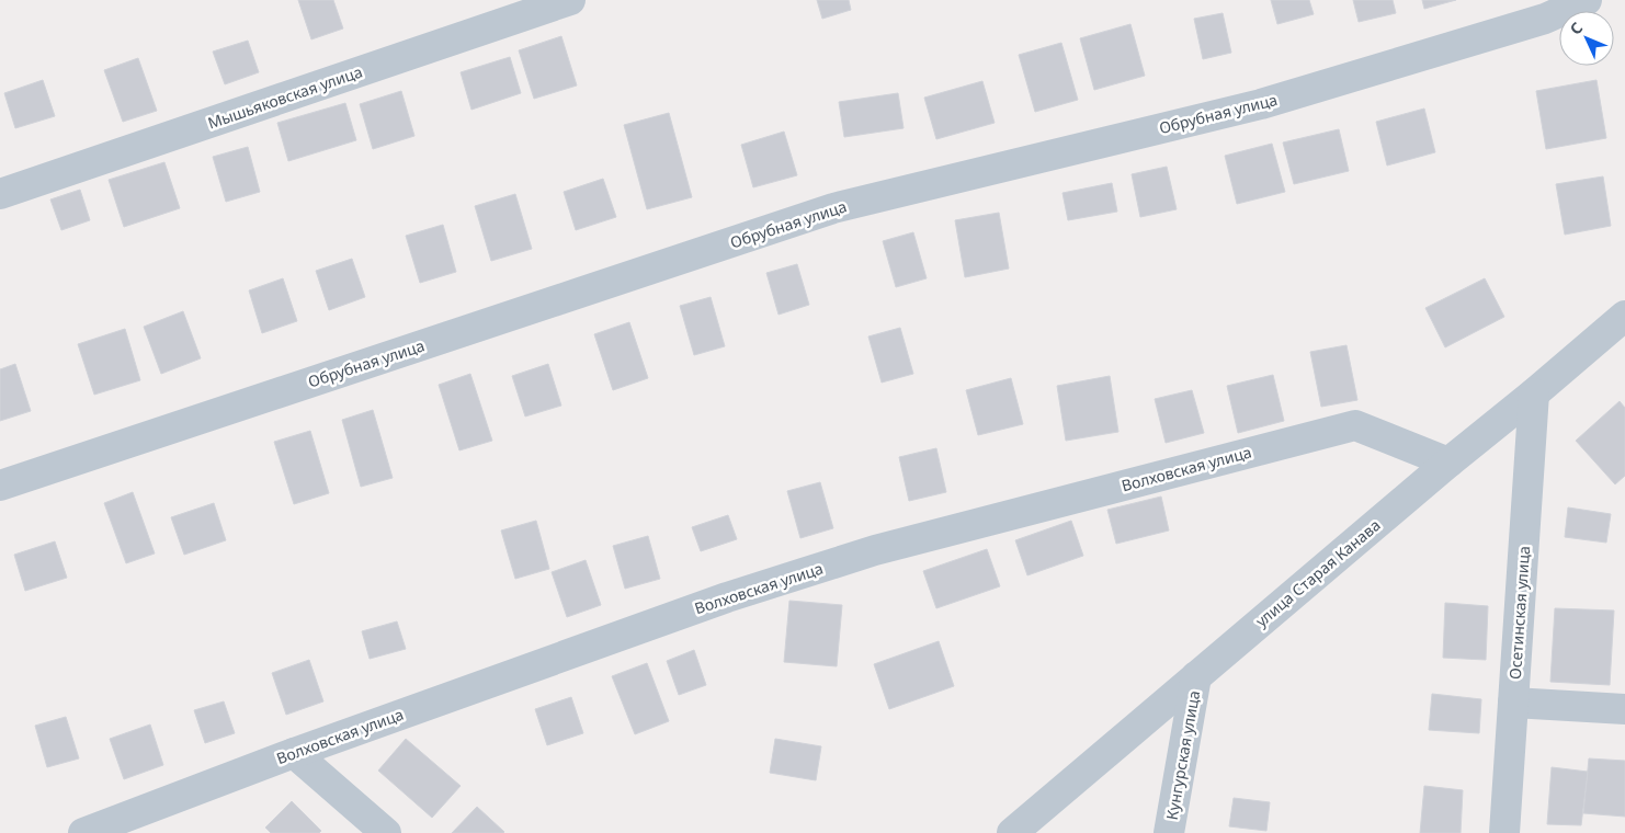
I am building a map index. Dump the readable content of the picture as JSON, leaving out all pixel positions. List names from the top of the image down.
{
  "streets": {
    "street": [
      "Мышьяковская улица",
      "Обрубная улица",
      "Волховская улица",
      "улица Старая Канава",
      "Осетинская улица",
      "Кунгурская улица"
    ]
  },
  "crossings": [
    ["Волховская улица", "улица Старая Канава"],
    ["улица Старая Канава", "Осетинская улица"],
    ["улица Старая Канава", "Кунгурская улица"]
  ],
  "north": "top left"
}
